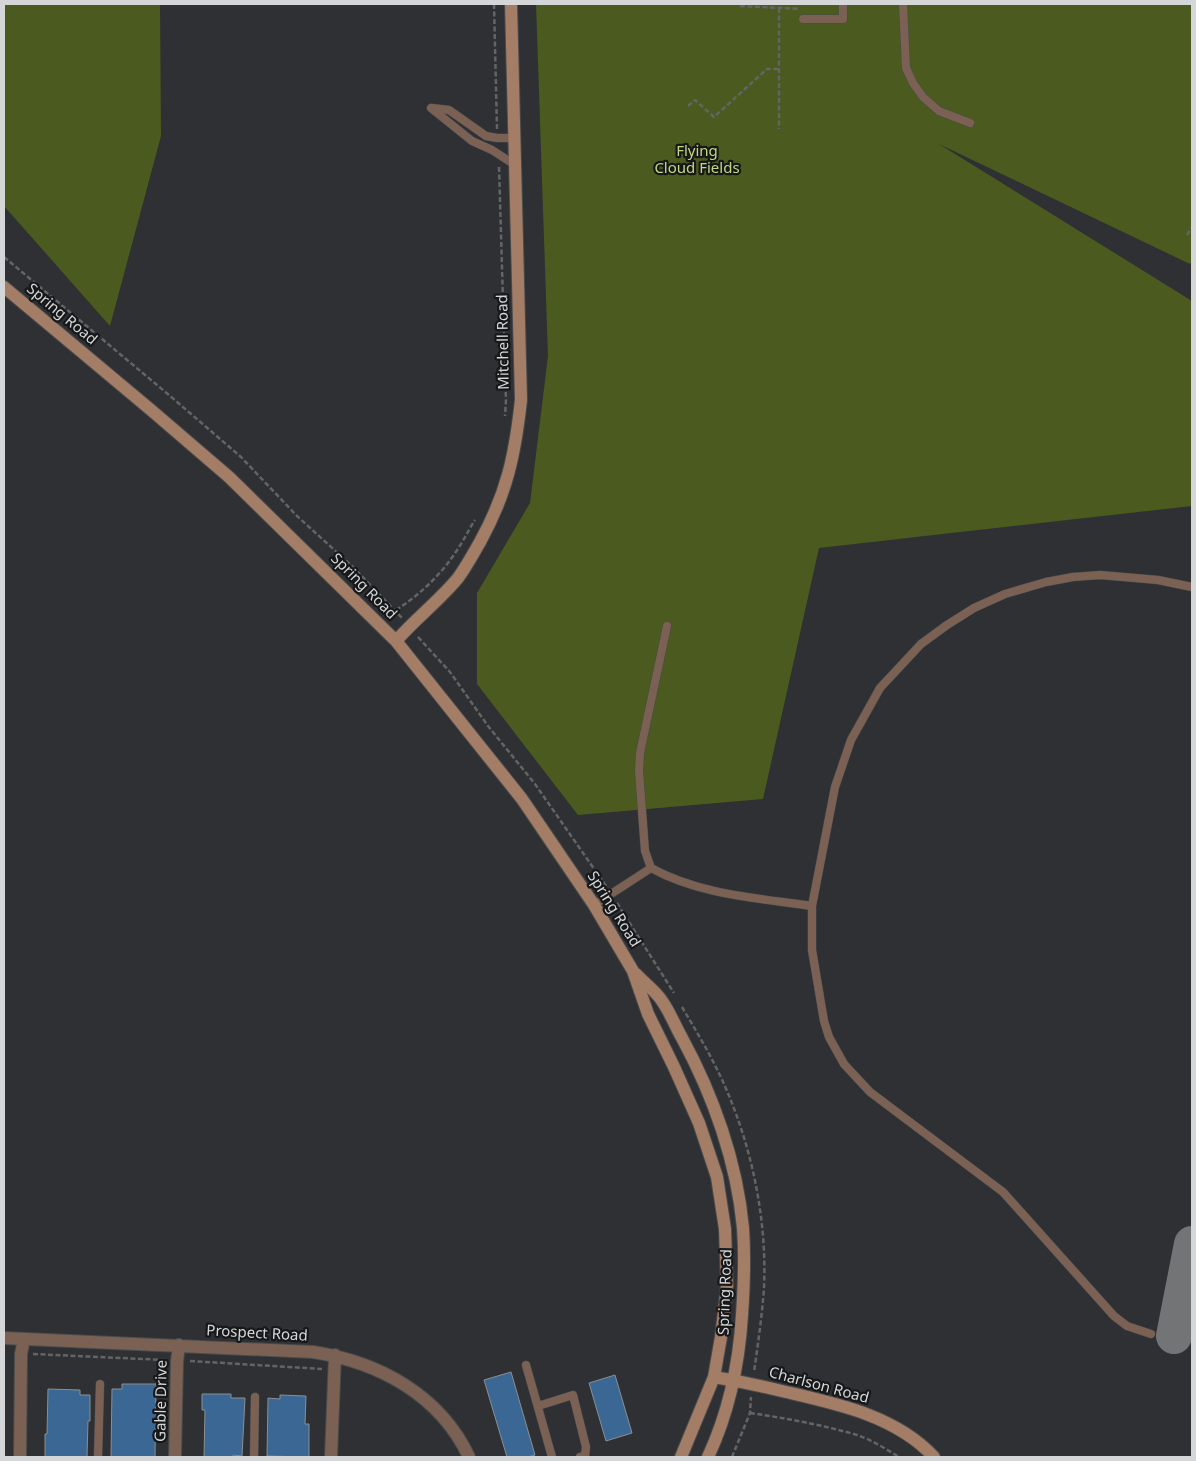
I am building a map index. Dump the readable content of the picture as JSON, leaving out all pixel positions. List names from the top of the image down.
{
  "streets": {
    "main road": ["Spring Road", "Mitchell Road", "Charlson Road"],
    "street": ["Prospect Road", "Gable Drive"]
  },
  "crossings": [
    ["Spring Road", "Mitchell Road"],
    ["Spring Road", "Charlson Road"],
    ["Prospect Road", "Gable Drive"]
  ],
  "parks": ["Flying Cloud Fields"]
}
